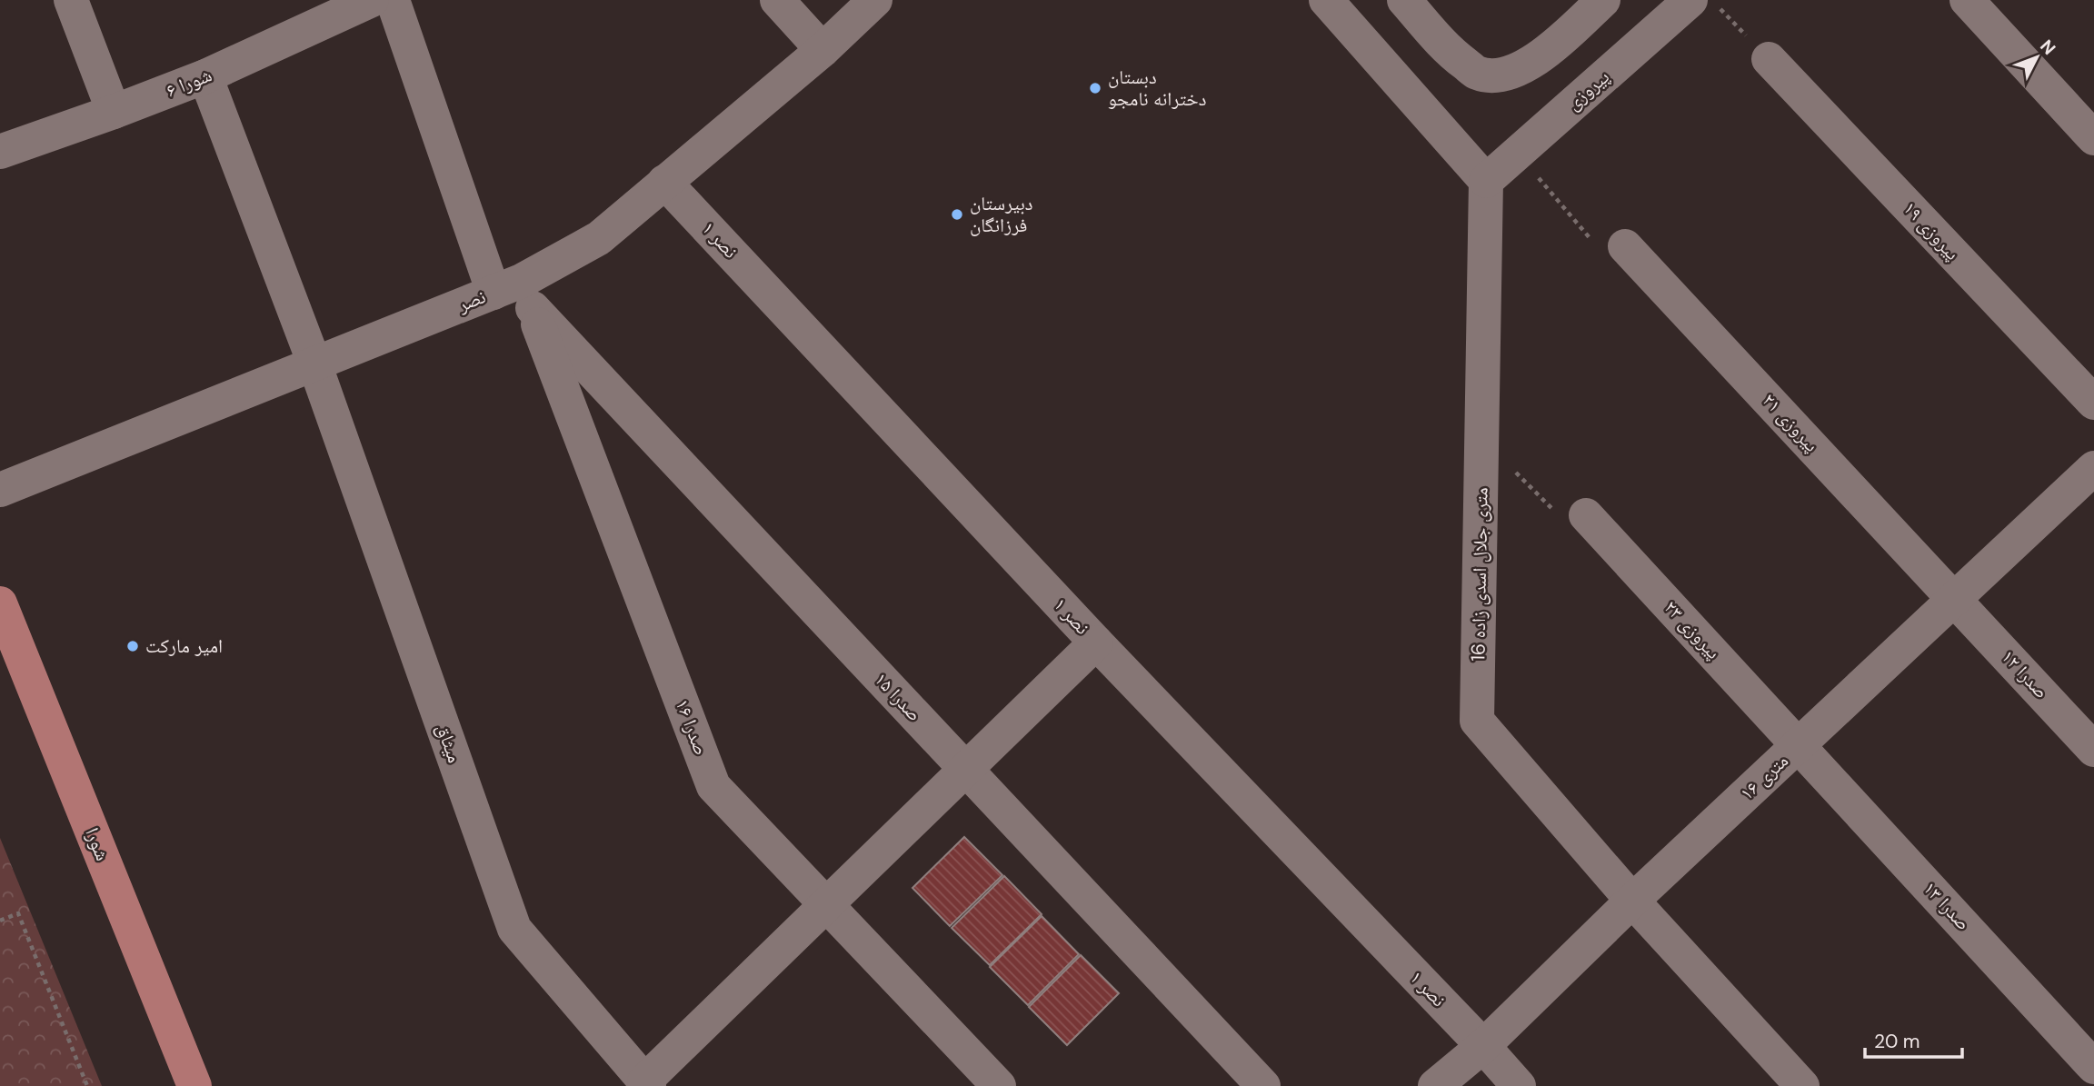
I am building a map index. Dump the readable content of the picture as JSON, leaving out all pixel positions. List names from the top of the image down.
{
  "streets": {
    "main road": ["شورا"],
    "street": [
      "شورا ۶",
      "پیروزی",
      "پیروزی ۱۹",
      "نصر ۱",
      "نصر",
      "پیروزی ۲۱",
      "16 متری جلال اسدی زاده",
      "پیروزی ۲۳",
      "صدرا ۱۲",
      "صدرا ۱۵",
      "صدرا ۱۶",
      "میثاق",
      "۱۶ متری",
      "صدرا ۱۳"
    ]
  },
  "crossings": [
    ["شورا ۶", "میثاق"],
    ["پیروزی", "16 متری جلال اسدی زاده"],
    ["نصر ۱", "نصر"],
    ["نصر ۱", "۱۶ متری"],
    ["نصر", "صدرا ۱۵"],
    ["نصر", "صدرا ۱۶"],
    ["نصر", "میثاق"],
    ["پیروزی ۲۱", "صدرا ۱۲"],
    ["پیروزی ۲۱", "۱۶ متری"],
    ["16 متری جلال اسدی زاده", "۱۶ متری"],
    ["پیروزی ۲۳", "۱۶ متری"],
    ["پیروزی ۲۳", "صدرا ۱۳"],
    ["صدرا ۱۲", "۱۶ متری"],
    ["صدرا ۱۵", "صدرا ۱۶"],
    ["۱۶ متری", "صدرا ۱۳"]
  ],
  "places": ["دبستان دخترانه نامجو", "دبیرستان فرزانگان", "امیر مارکت"],
  "scale_bar": "20 m",
  "north": "top right"
}
